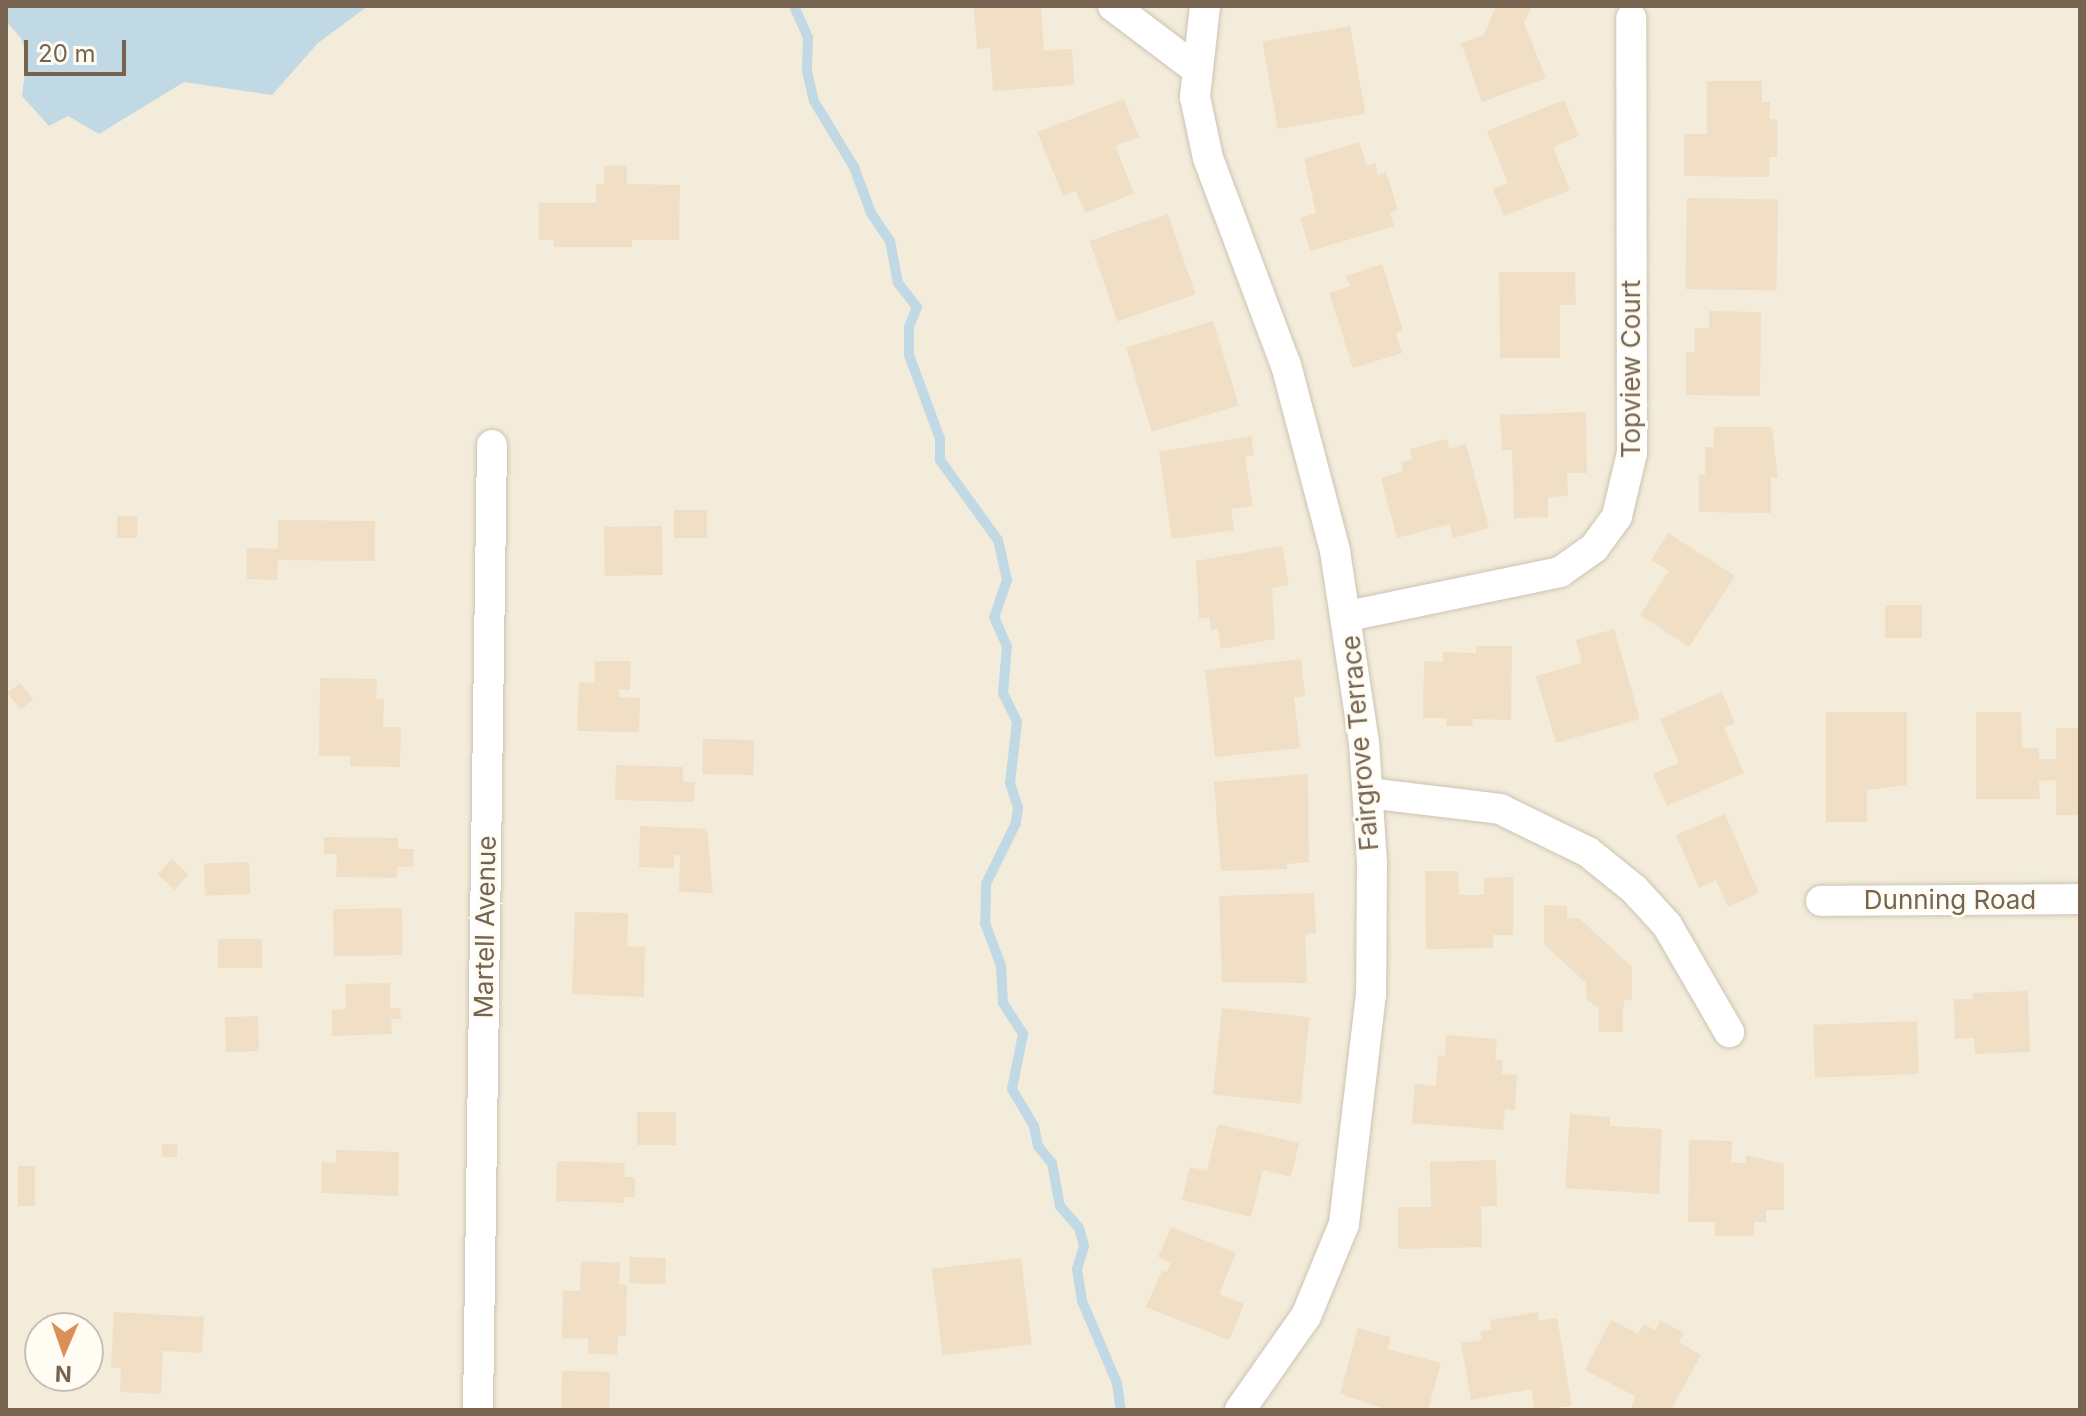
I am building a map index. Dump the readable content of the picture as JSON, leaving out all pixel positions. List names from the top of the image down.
{
  "streets": {
    "street": [
      "Topview Court",
      "Fairgrove Terrace",
      "Dunning Road",
      "Martell Avenue"
    ]
  },
  "crossings": [
    ["Topview Court", "Fairgrove Terrace"]
  ],
  "scale_bar": "20 m",
  "north": "bottom"
}
